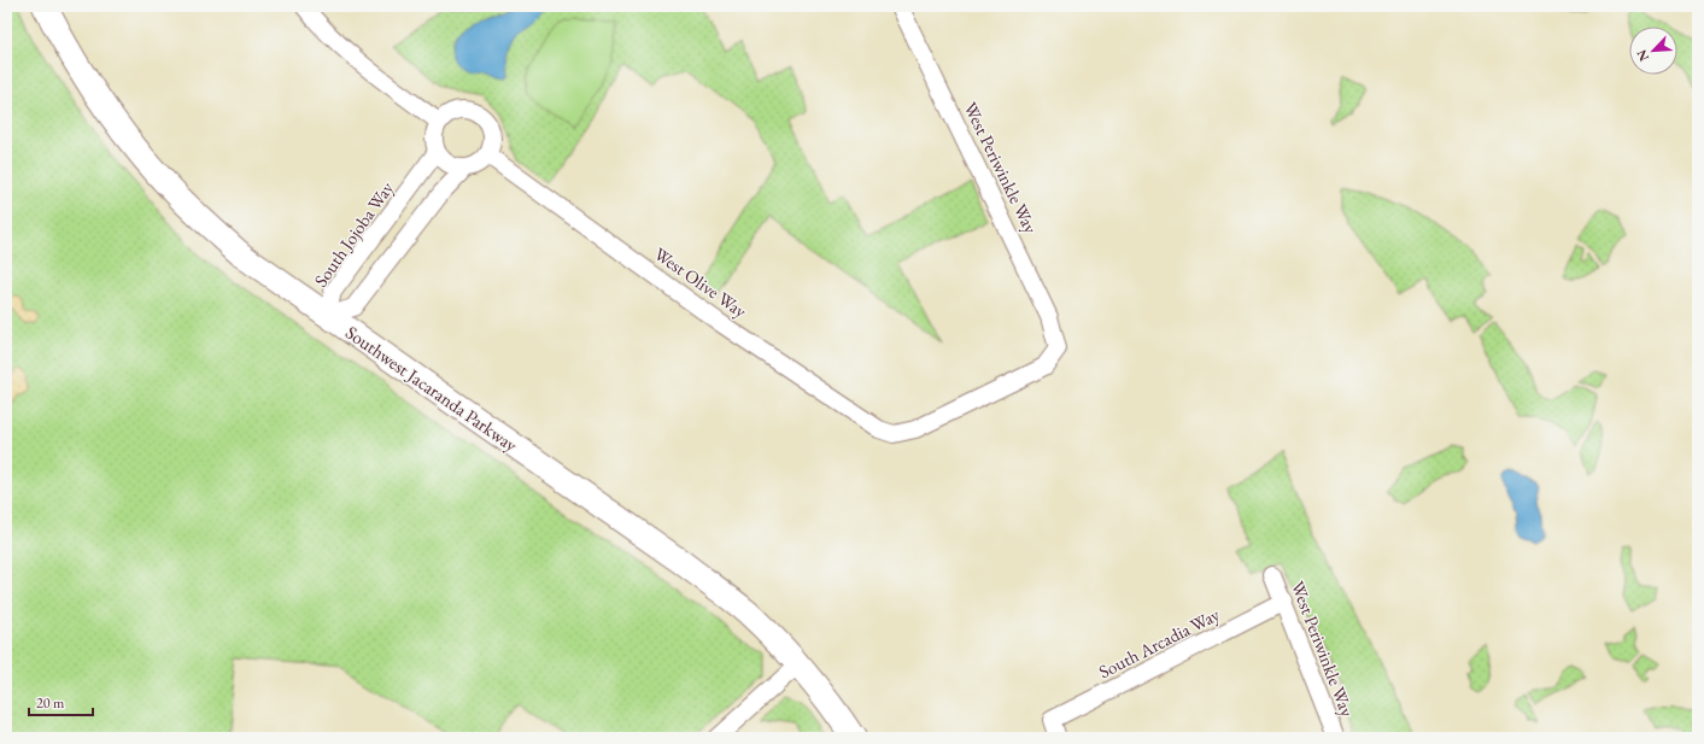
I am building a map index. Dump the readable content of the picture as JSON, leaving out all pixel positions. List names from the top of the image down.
{
  "streets": {
    "street": [
      "West Periwinkle Way",
      "South Jojoba Way",
      "West Olive Way",
      "Southwest Jacaranda Parkway",
      "South Arcadia Way"
    ]
  },
  "crossings": [
    ["West Periwinkle Way", "West Olive Way"],
    ["West Periwinkle Way", "South Arcadia Way"],
    ["South Jojoba Way", "West Olive Way"],
    ["South Jojoba Way", "Southwest Jacaranda Parkway"]
  ],
  "scale_bar": "20 m",
  "north": "bottom left"
}
